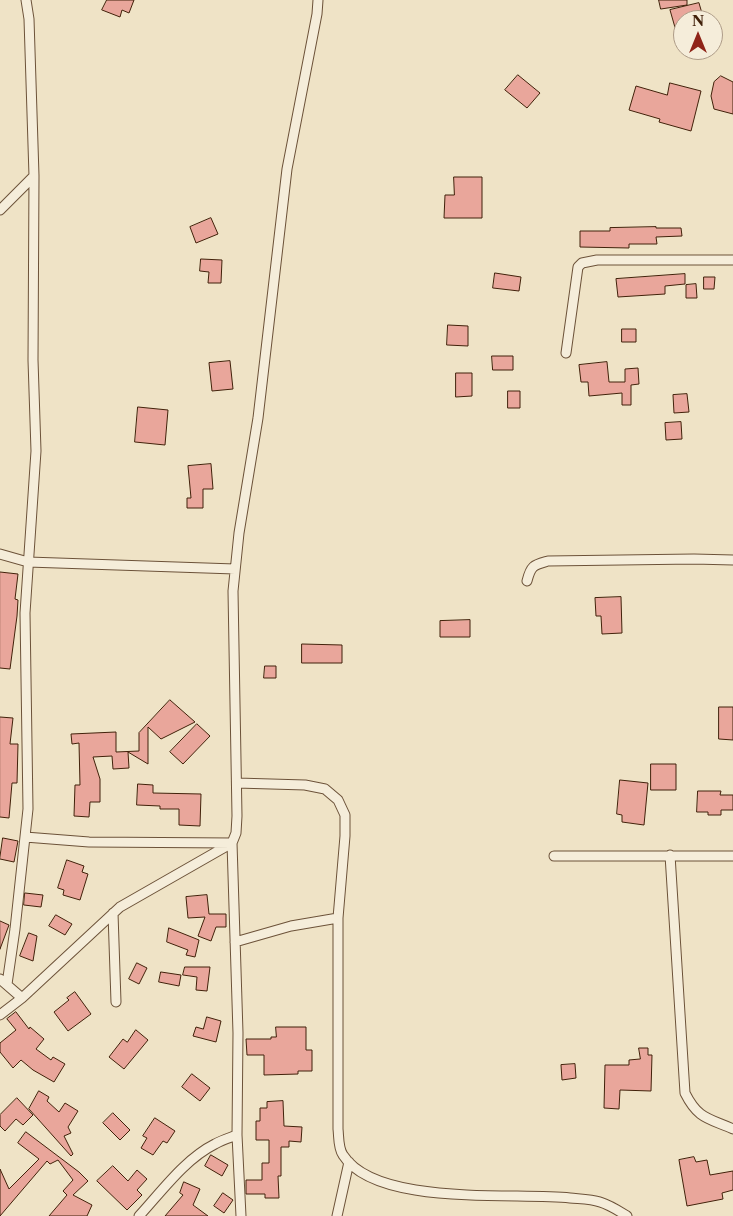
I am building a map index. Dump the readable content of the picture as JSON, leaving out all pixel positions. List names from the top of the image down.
{
  "north": "top"
}
